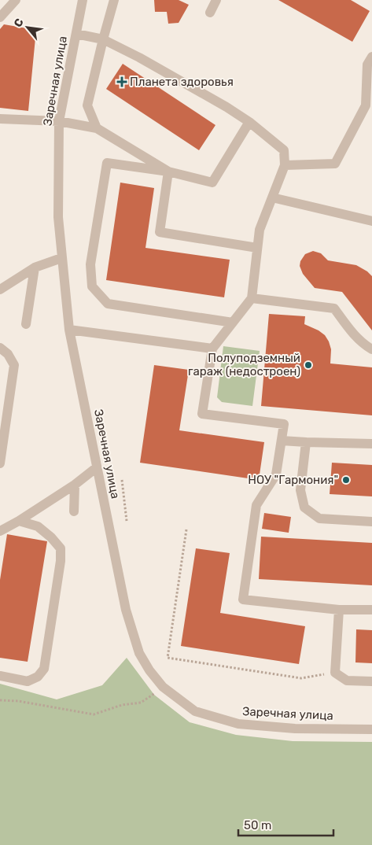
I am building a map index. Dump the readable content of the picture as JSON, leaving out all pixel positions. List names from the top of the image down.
{
  "streets": {
    "street": ["Заречная улица"]
  },
  "places": {
    "health": ["Планета здоровья"],
    "other": ["Полуподземный гараж (недостроен)", "НОУ \"Гармония\""]
  },
  "scale_bar": "50 m",
  "north": "top left"
}
